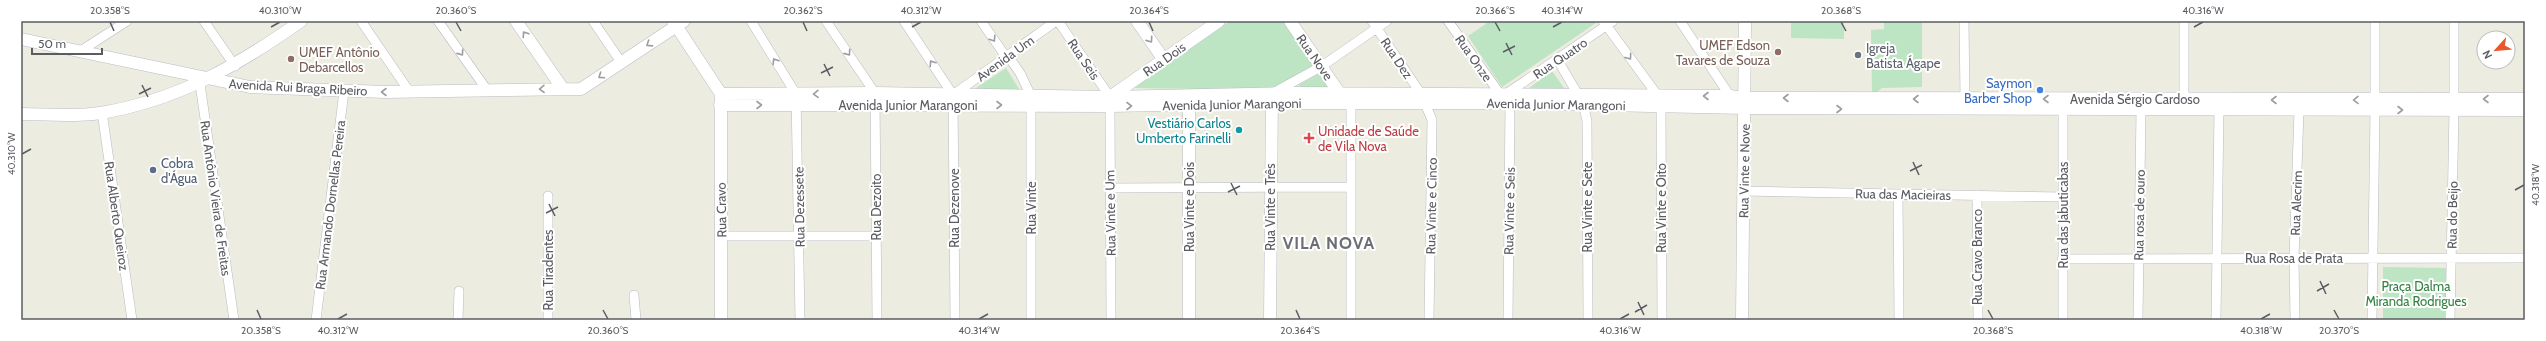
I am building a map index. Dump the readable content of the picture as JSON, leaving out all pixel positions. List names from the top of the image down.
{
  "streets": {
    "street": [
      "Rua Nove",
      "Avenida Um",
      "Rua Dez",
      "Rua Onze",
      "Rua Quatro",
      "Rua Seis",
      "Rua Dois",
      "Avenida Rui Braga Ribeiro",
      "Avenida Sérgio Cardoso",
      "Avenida Junior Marangoni",
      "Rua Vinte e Nove",
      "Rua das Macieiras",
      "Rua Antônio Vieira de Freitas",
      "Rua Alecrim",
      "Rua Armando Dornellas Pereira",
      "Rua Vinte e Cinco",
      "Rua Dezessete",
      "Rua Dezoito",
      "Rua Vinte e Dois",
      "Rua Vinte e Três",
      "Rua Vinte e Sete",
      "Rua Dezenove",
      "Rua Vinte",
      "Rua Vinte e Oito",
      "Rua Cravo",
      "Rua Vinte e Seis",
      "Rua Vinte e Um",
      "Rua das Jabuticabas",
      "Rua rosa de ouro",
      "Rua do Beijo",
      "Rua Alberto Queiroz",
      "Rua Cravo Branco",
      "Rua Rosa de Prata",
      "Rua Tiradentes"
    ]
  },
  "crossings": [
    ["Rua Nove", "Avenida Junior Marangoni"],
    ["Avenida Um", "Rua Seis"],
    ["Avenida Um", "Avenida Junior Marangoni"],
    ["Avenida Um", "Rua Dezenove"],
    ["Rua Dez", "Avenida Junior Marangoni"],
    ["Rua Dez", "Rua Vinte e Cinco"],
    ["Rua Onze", "Rua Quatro"],
    ["Rua Onze", "Avenida Junior Marangoni"],
    ["Rua Onze", "Rua Vinte e Seis"],
    ["Rua Quatro", "Avenida Junior Marangoni"],
    ["Rua Quatro", "Rua Vinte e Sete"],
    ["Rua Quatro", "Rua Vinte e Seis"],
    ["Rua Seis", "Rua Dois"],
    ["Rua Seis", "Avenida Junior Marangoni"],
    ["Rua Seis", "Rua Vinte e Um"],
    ["Rua Dois", "Avenida Junior Marangoni"],
    ["Rua Dois", "Rua Vinte e Um"],
    ["Avenida Rui Braga Ribeiro", "Rua Antônio Vieira de Freitas"],
    ["Avenida Rui Braga Ribeiro", "Rua Armando Dornellas Pereira"],
    ["Avenida Sérgio Cardoso", "Avenida Junior Marangoni"],
    ["Avenida Sérgio Cardoso", "Rua Vinte e Nove"],
    ["Avenida Sérgio Cardoso", "Rua Alecrim"],
    ["Avenida Sérgio Cardoso", "Rua das Jabuticabas"],
    ["Avenida Sérgio Cardoso", "Rua rosa de ouro"],
    ["Avenida Sérgio Cardoso", "Rua do Beijo"],
    ["Avenida Junior Marangoni", "Rua Vinte e Nove"],
    ["Avenida Junior Marangoni", "Rua Vinte e Cinco"],
    ["Avenida Junior Marangoni", "Rua Dezessete"],
    ["Avenida Junior Marangoni", "Rua Dezoito"],
    ["Avenida Junior Marangoni", "Rua Vinte e Dois"],
    ["Avenida Junior Marangoni", "Rua Vinte e Três"],
    ["Avenida Junior Marangoni", "Rua Vinte e Sete"],
    ["Avenida Junior Marangoni", "Rua Dezenove"],
    ["Avenida Junior Marangoni", "Rua Vinte"],
    ["Avenida Junior Marangoni", "Rua Vinte e Oito"],
    ["Avenida Junior Marangoni", "Rua Cravo"],
    ["Avenida Junior Marangoni", "Rua Vinte e Seis"],
    ["Avenida Junior Marangoni", "Rua Vinte e Um"],
    ["Rua Vinte e Nove", "Rua das Macieiras"],
    ["Rua das Macieiras", "Rua das Jabuticabas"],
    ["Rua das Macieiras", "Rua Cravo Branco"],
    ["Rua Alecrim", "Rua Rosa de Prata"],
    ["Rua das Jabuticabas", "Rua Rosa de Prata"],
    ["Rua rosa de ouro", "Rua Rosa de Prata"],
    ["Rua do Beijo", "Rua Rosa de Prata"]
  ],
  "districts": ["VILA NOVA"],
  "parks": ["Praça Dalma Miranda Rodrigues"],
  "places": {
    "other": [
      "UMEF Edson Tavares de Souza",
      "Igreja Batista Ágape",
      "UMEF Antônio Debarcellos",
      "Saymon Barber Shop",
      "Vestiário Carlos Umberto Farinelli",
      "Cobra d'Água"
    ],
    "health": ["Unidade de Saúde de Vila Nova"]
  },
  "scale_bar": "50 m",
  "north": "bottom left",
  "coordinates": [
    "20.358°S",
    "40.310°W",
    "20.360°S",
    "20.362°S",
    "40.312°W",
    "20.364°S",
    "20.366°S",
    "40.314°W",
    "20.368°S",
    "40.316°W",
    "40.318°W",
    "20.370°S"
  ]
}
